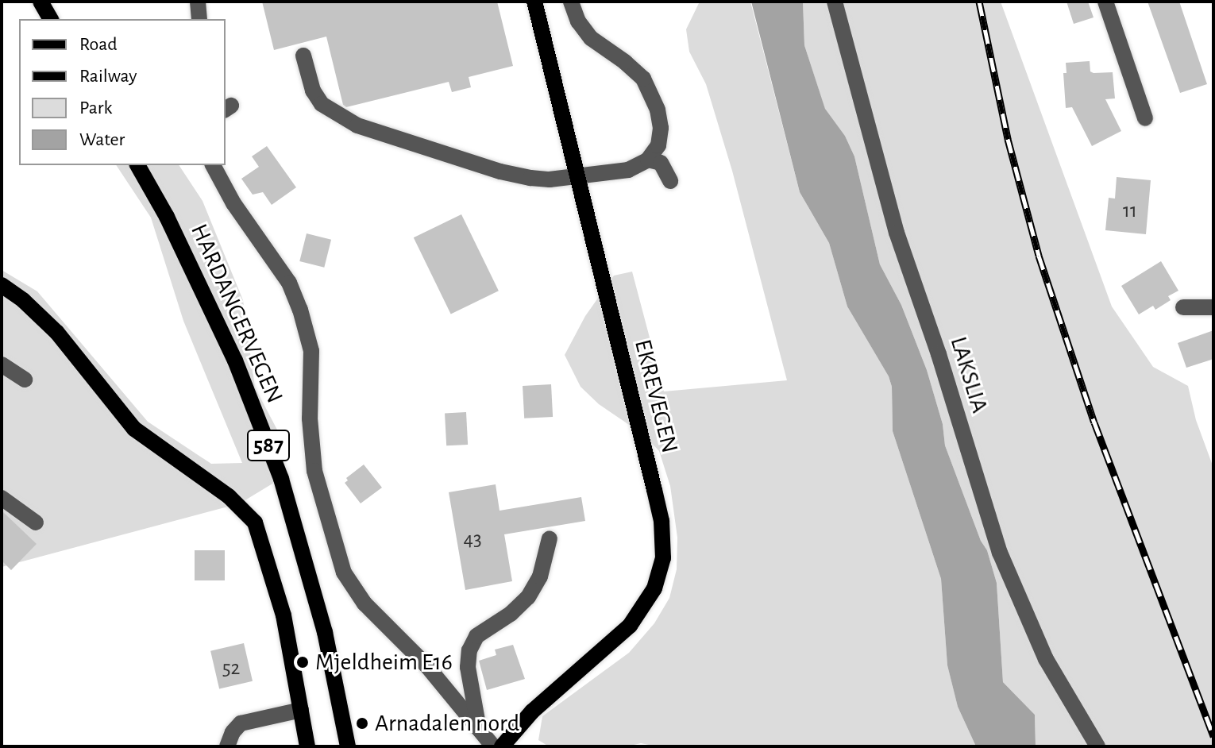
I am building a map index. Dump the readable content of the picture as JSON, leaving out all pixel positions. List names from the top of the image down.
{
  "streets": {
    "main road": ["HARDANGERVEGEN", "EKREVEGEN", "587"],
    "street": ["LAKSLIA"]
  },
  "places": ["Mjeldheim E16", "Arnadalen nord"],
  "house_numbers": ["11", "43", "52"],
  "legend": [
    "Road",
    "Railway",
    "Park",
    "Water"
  ]
}
